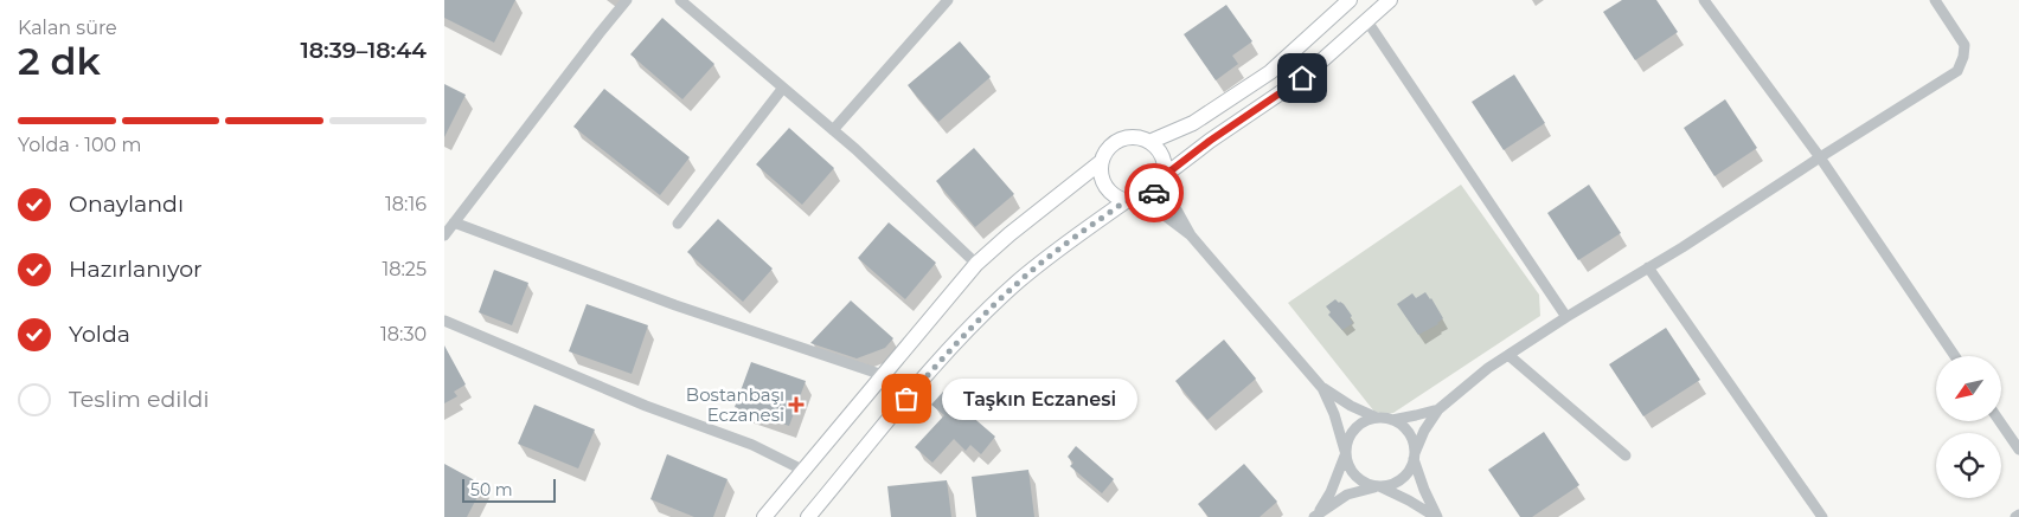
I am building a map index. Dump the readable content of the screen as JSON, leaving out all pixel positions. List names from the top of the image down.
{
  "places": {
    "other": ["Taşkın Eczanesi"],
    "health": ["Bostanbaşı Eczanesi"]
  },
  "scale_bar": "50 m",
  "north": "bottom left",
  "page": {
    "heading": ["2 dk", "Kalan süre", "18:39–18:44"],
    "bar": "Yolda · 100 m",
    "list": [
      ["Onaylandı", "18:16"],
      ["Hazırlanıyor", "18:25"],
      ["Yolda", "18:30"],
      "Teslim edildi"
    ],
    "bubble": "Taşkın Eczanesi",
    "scale": "50 m"
  }
}
